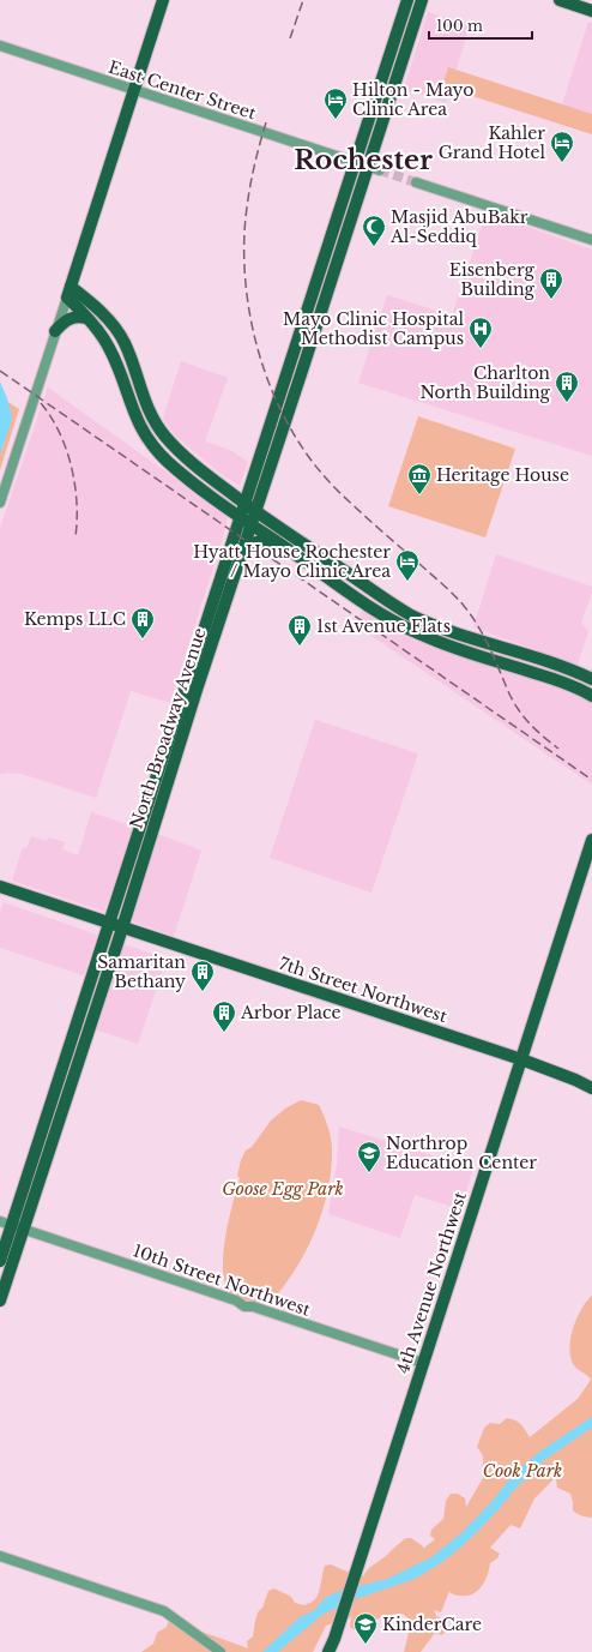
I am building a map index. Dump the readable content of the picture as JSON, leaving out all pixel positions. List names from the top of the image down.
{
  "streets": {
    "main road": ["North Broadway Avenue", "7th Street Northwest", "4th Avenue Northwest"],
    "street": ["East Center Street", "10th Street Northwest"]
  },
  "crossings": [
    ["East Center Street", "North Broadway Avenue"],
    ["North Broadway Avenue", "7th Street Northwest"],
    ["North Broadway Avenue", "10th Street Northwest"],
    ["7th Street Northwest", "4th Avenue Northwest"],
    ["10th Street Northwest", "4th Avenue Northwest"]
  ],
  "districts": ["Rochester"],
  "parks": ["Goose Egg Park", "Cook Park"],
  "places": {
    "hotel": ["Hilton - Mayo Clinic Area", "Kahler Grand Hotel", "Hyatt House Rochester / Mayo Clinic Area"],
    "mosque": ["Masjid AbuBakr Al-Seddiq"],
    "building": [
      "Eisenberg Building",
      "Charlton North Building",
      "Kemps LLC",
      "1st Avenue Flats",
      "Samaritan Bethany",
      "Arbor Place"
    ],
    "hospital": ["Mayo Clinic Hospital Methodist Campus"],
    "museum": ["Heritage House"],
    "school or university": ["Northrop Education Center", "KinderCare"]
  },
  "scale_bar": "100 m"
}
